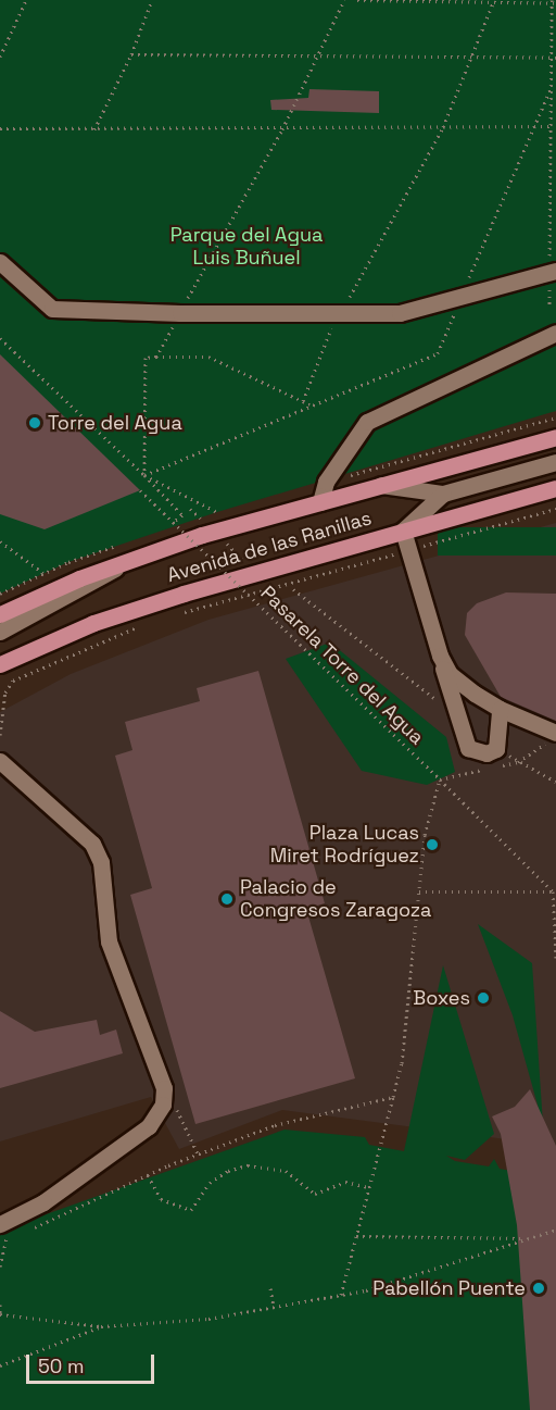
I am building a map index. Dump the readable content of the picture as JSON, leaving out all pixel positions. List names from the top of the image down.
{
  "streets": {
    "main road": ["Avenida de las Ranillas"],
    "path": ["Pasarela Torre del Agua"]
  },
  "parks": ["Parque del Agua Luis Buñuel"],
  "places": [
    "Torre del Agua",
    "Plaza Lucas Miret Rodríguez",
    "Palacio de Congresos Zaragoza",
    "Boxes",
    "Pabellón Puente"
  ],
  "scale_bar": "50 m"
}
